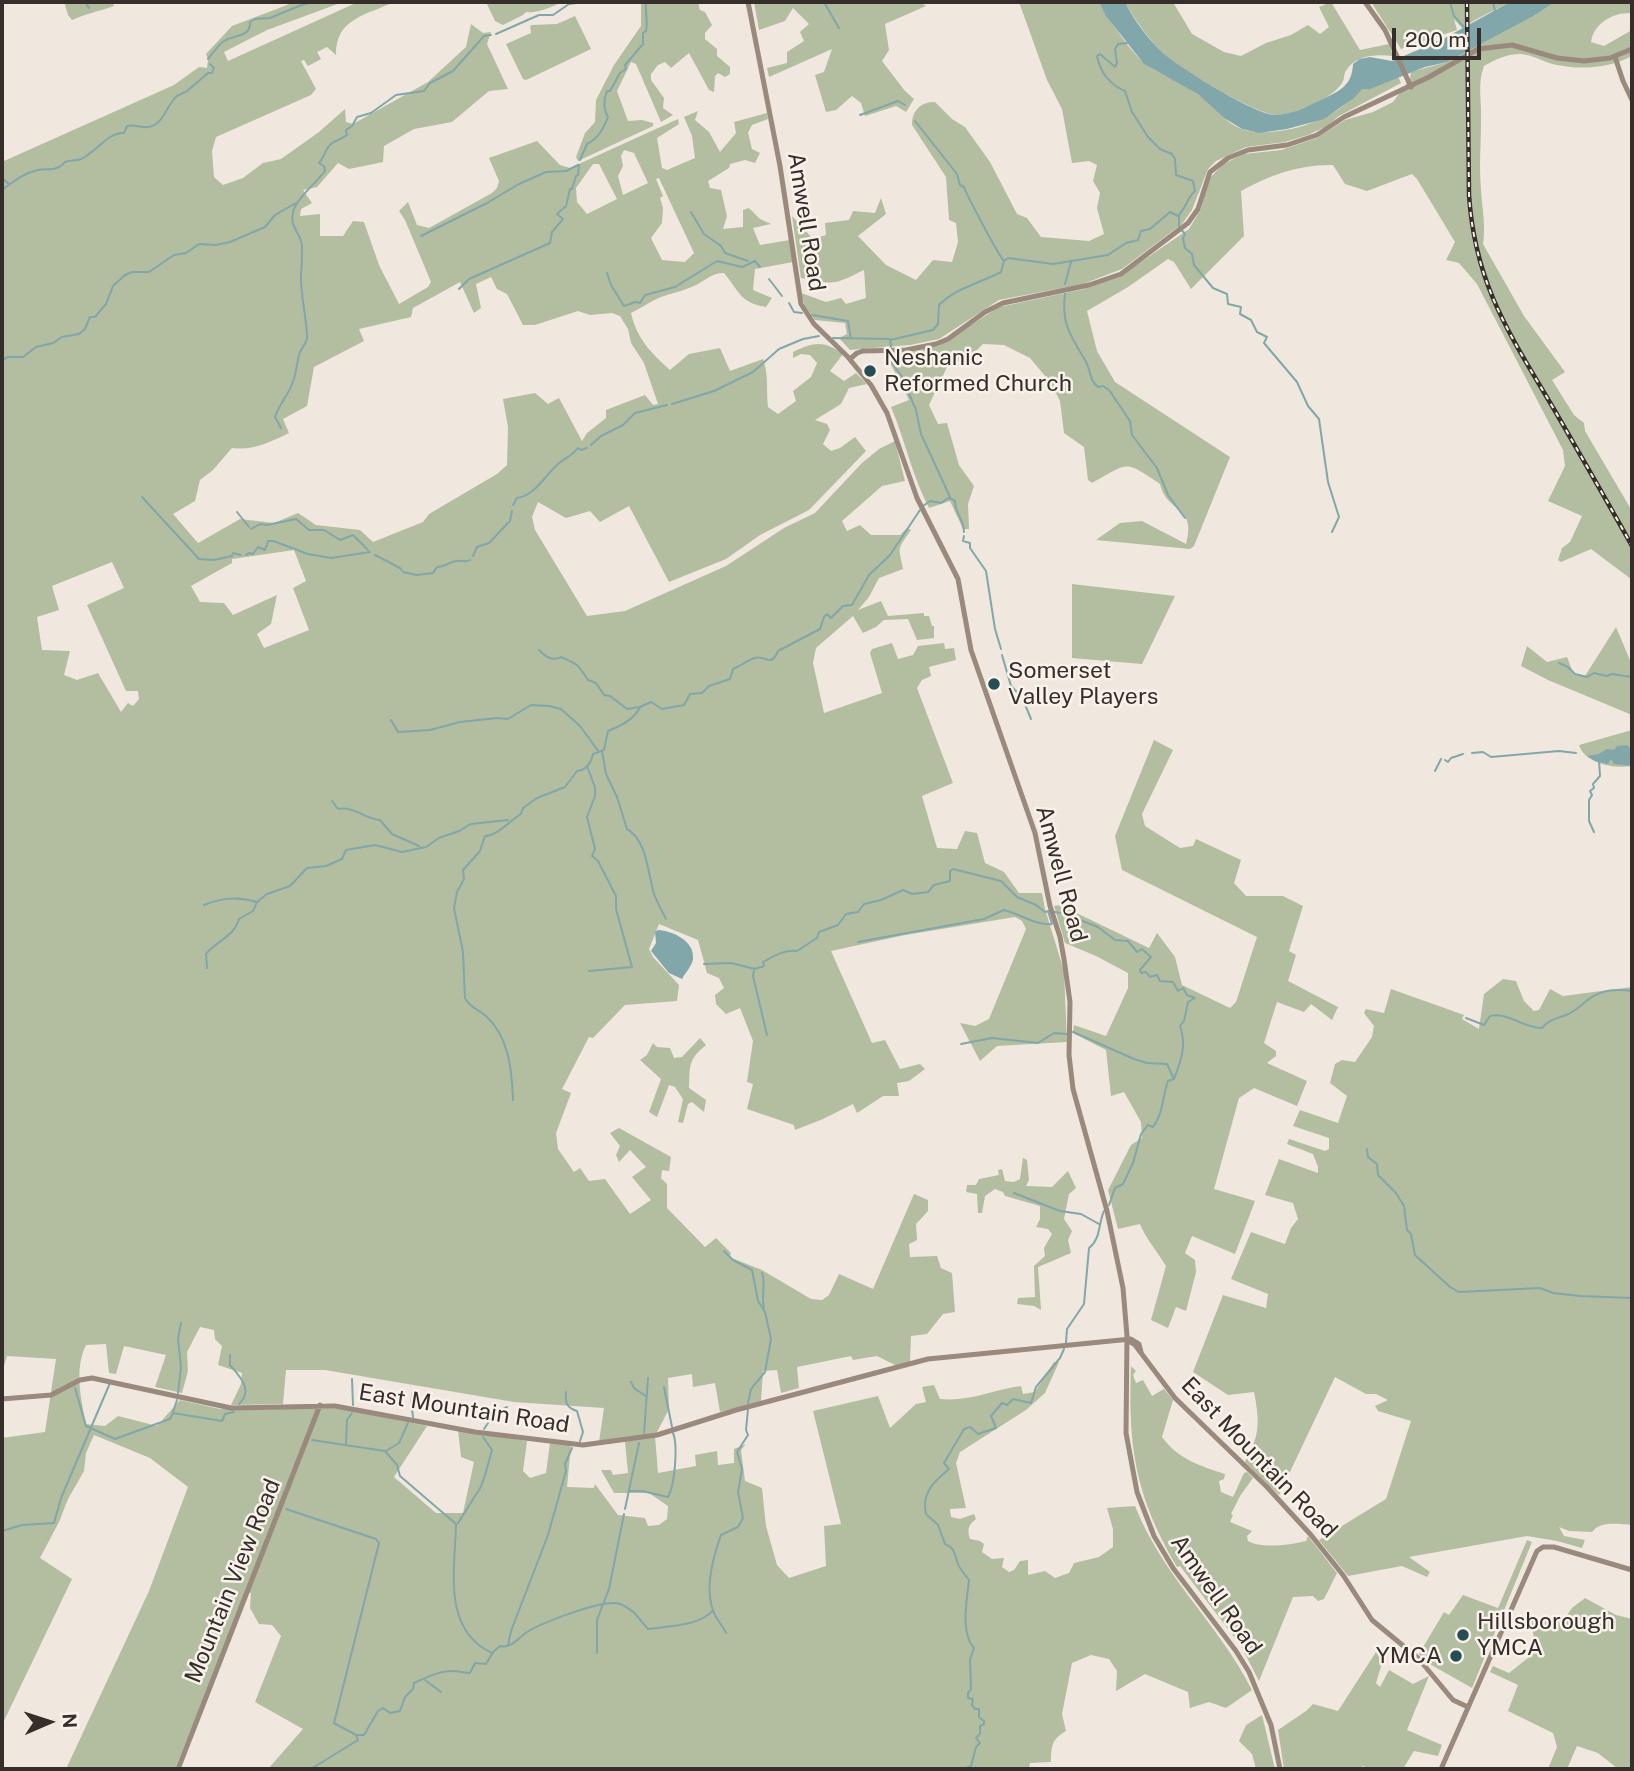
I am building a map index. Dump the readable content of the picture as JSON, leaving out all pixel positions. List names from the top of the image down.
{
  "streets": {
    "street": ["Amwell Road", "East Mountain Road", "Mountain View Road"]
  },
  "crossings": [
    ["Amwell Road", "East Mountain Road"],
    ["East Mountain Road", "Mountain View Road"]
  ],
  "places": [
    "Neshanic Reformed Church",
    "Somerset Valley Players",
    "Hillsborough YMCA",
    "YMCA"
  ],
  "scale_bar": "200 m",
  "north": "right"
}
